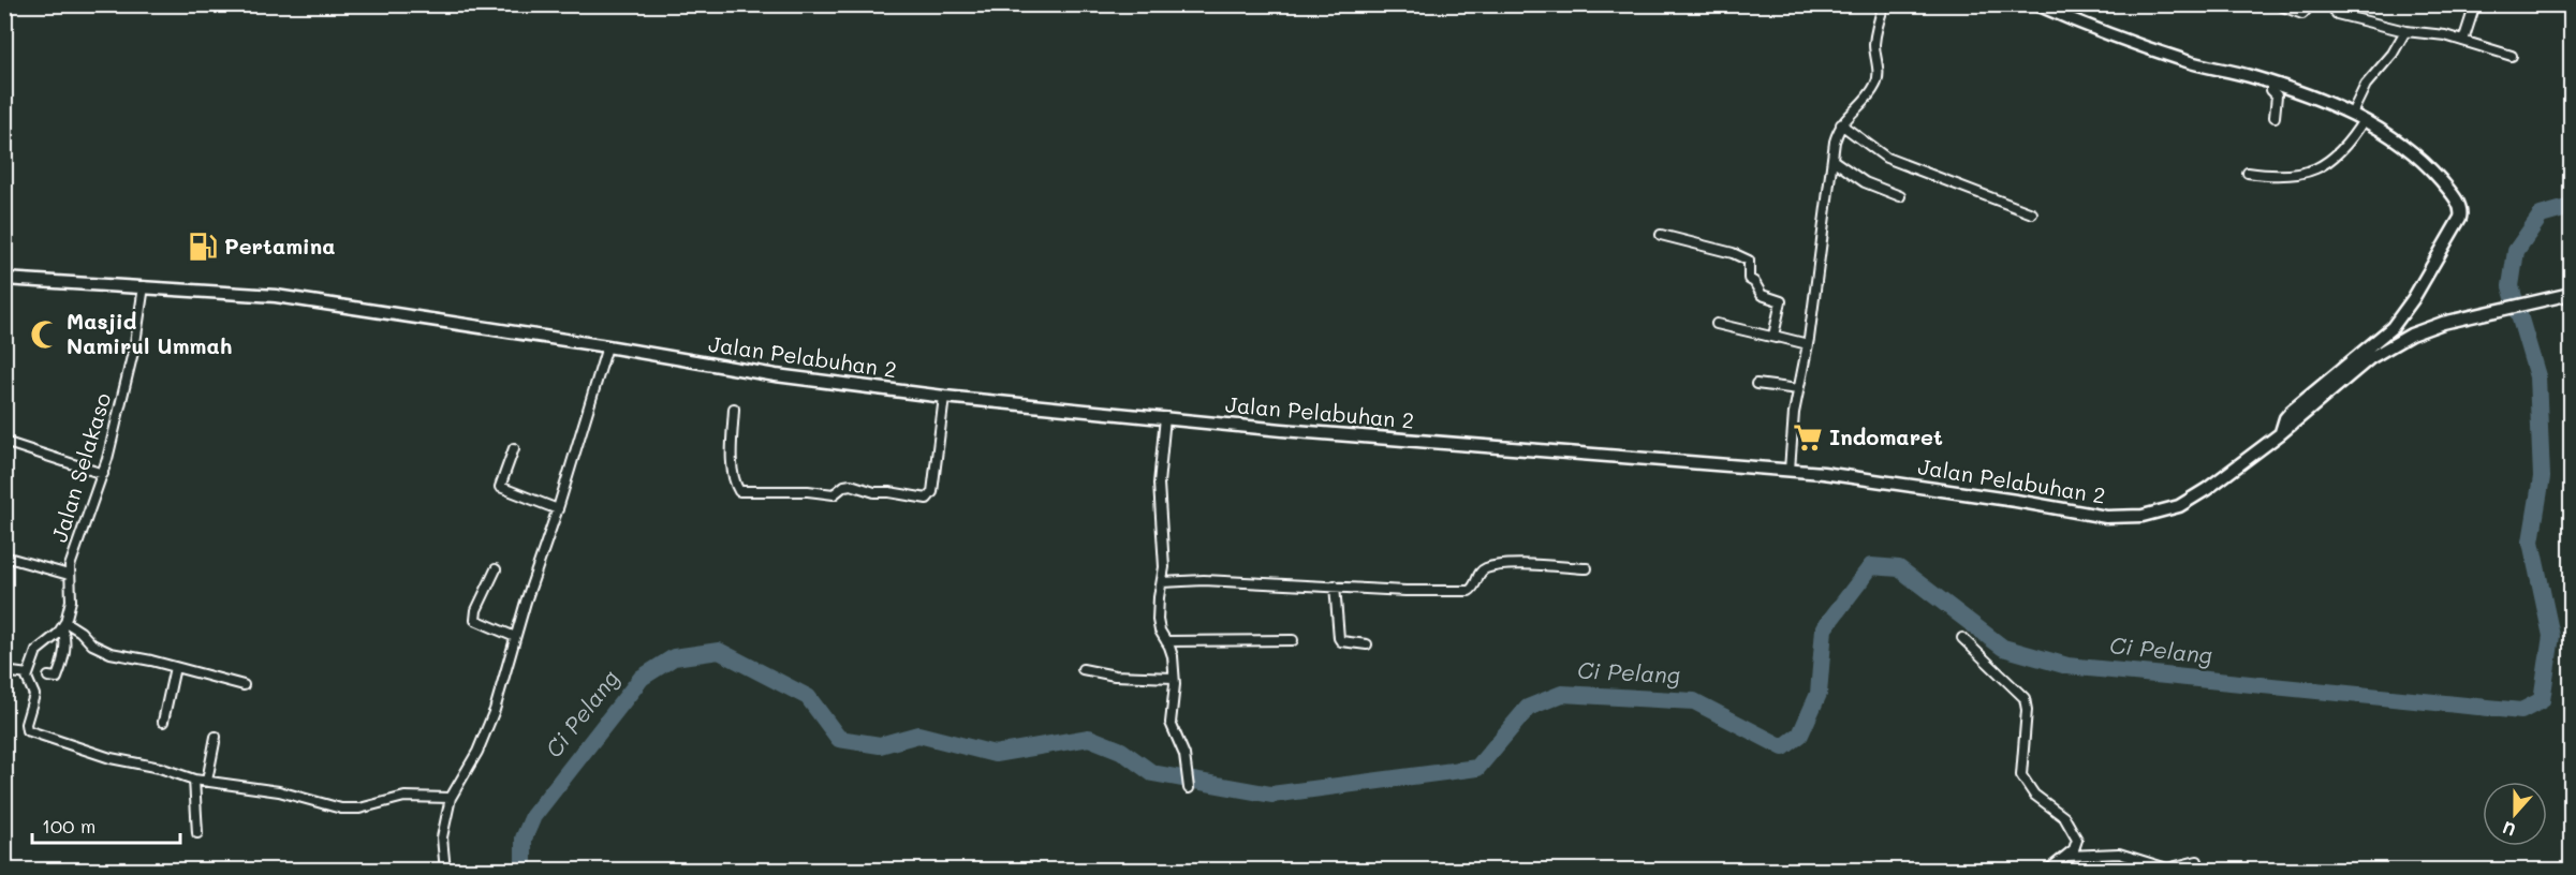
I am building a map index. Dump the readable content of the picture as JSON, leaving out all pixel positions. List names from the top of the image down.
{
  "streets": {
    "main road": ["Jalan Pelabuhan 2"],
    "street": ["Jalan Selakaso"]
  },
  "crossings": [
    ["Jalan Pelabuhan 2", "Jalan Selakaso"]
  ],
  "water": ["Ci Pelang"],
  "places": {
    "fuel station": ["Pertamina"],
    "mosque": ["Masjid Namirul Ummah"],
    "supermarket": ["Indomaret"]
  },
  "scale_bar": "100 m",
  "north": "bottom"
}
